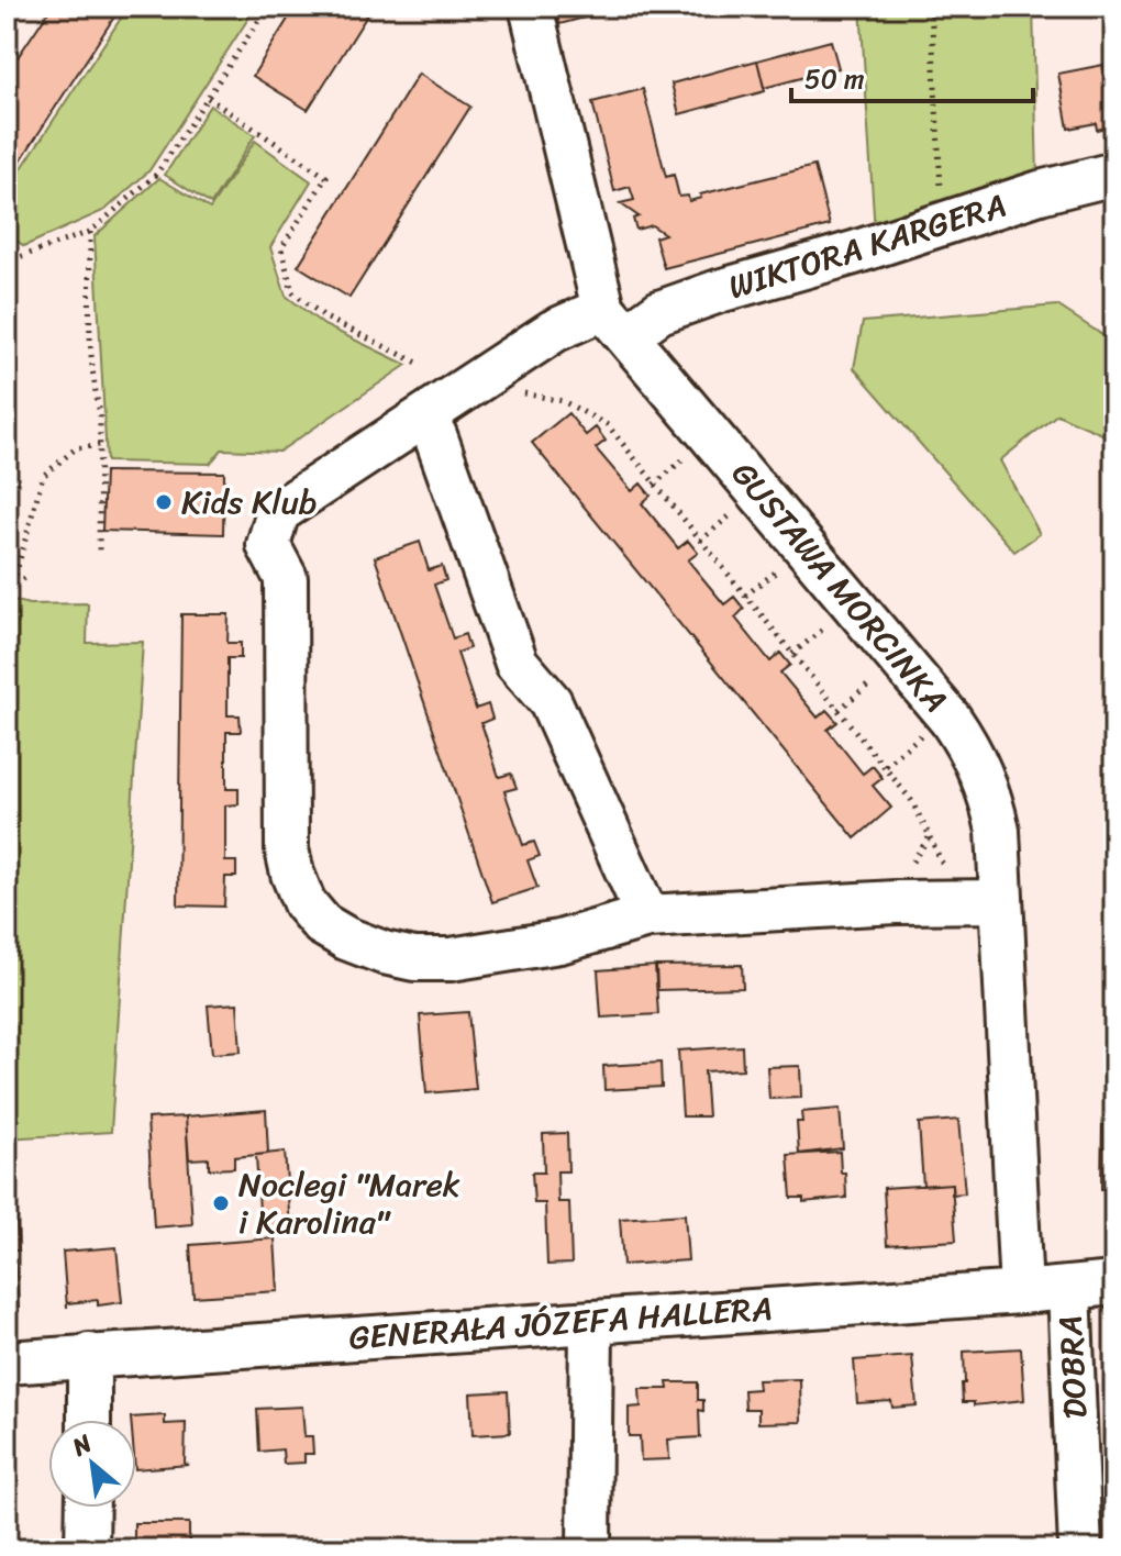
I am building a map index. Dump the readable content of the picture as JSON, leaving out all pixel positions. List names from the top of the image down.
{
  "streets": {
    "street": [
      "WIKTORA KARGERA",
      "GUSTAWA MORCINKA",
      "GENERAŁA JÓZEFA HALLERA",
      "DOBRA"
    ]
  },
  "crossings": [
    ["WIKTORA KARGERA", "GUSTAWA MORCINKA"],
    ["GUSTAWA MORCINKA", "GENERAŁA JÓZEFA HALLERA"],
    ["GENERAŁA JÓZEFA HALLERA", "DOBRA"]
  ],
  "places": ["Kids Klub", "Noclegi \"Marek i Karolina\""],
  "scale_bar": "50 m",
  "north": "top left"
}
